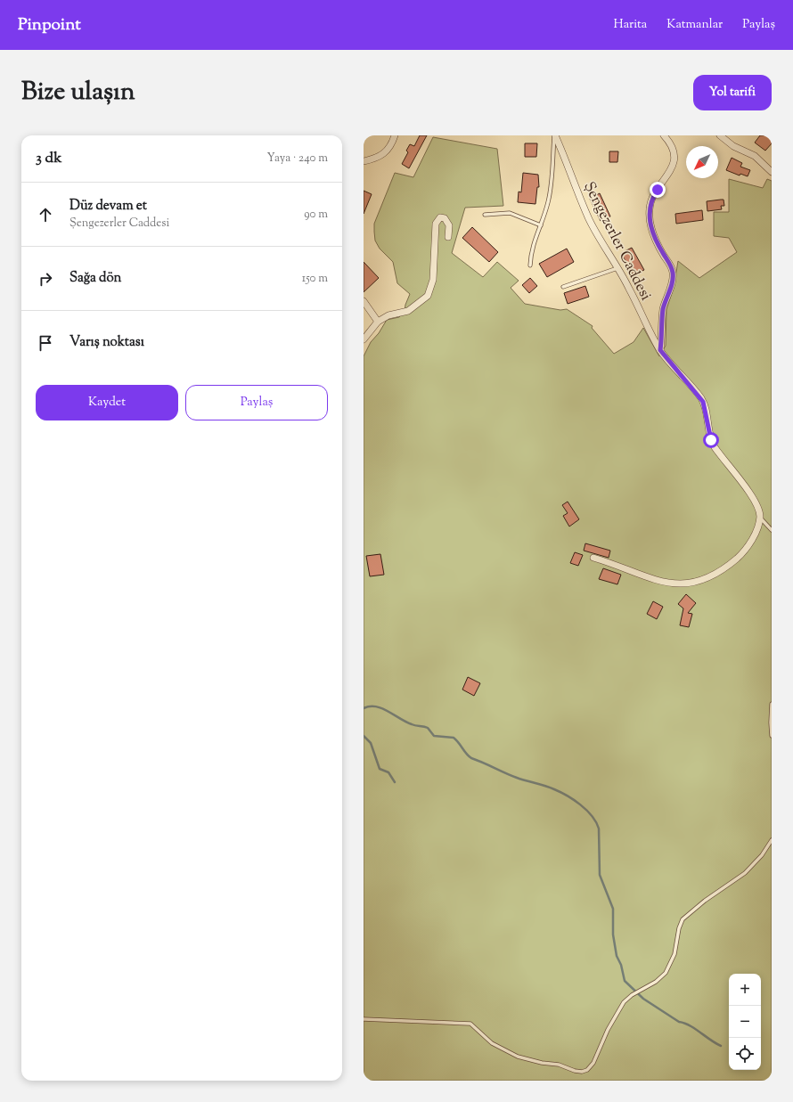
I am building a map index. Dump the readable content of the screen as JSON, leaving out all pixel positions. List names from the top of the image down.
{
  "streets": {
    "street": ["Şengezerler Caddesi"]
  },
  "north": "bottom left",
  "page": {
    "header": "Pinpoint",
    "nav": ["Harita", "Katmanlar", "Paylaş"],
    "title": "Bize ulaşın",
    "buttons": [
      "Yol tarifi",
      ["Kaydet", "Paylaş"]
    ],
    "heading": ["3 dk", "Yaya · 240 m"],
    "list": [
      ["Düz devam et", "Şengezerler Caddesi", "90 m"],
      ["Sağa dön", "150 m"],
      "Varış noktası"
    ],
    "map_buttons": ["+", "−"]
  }
}
